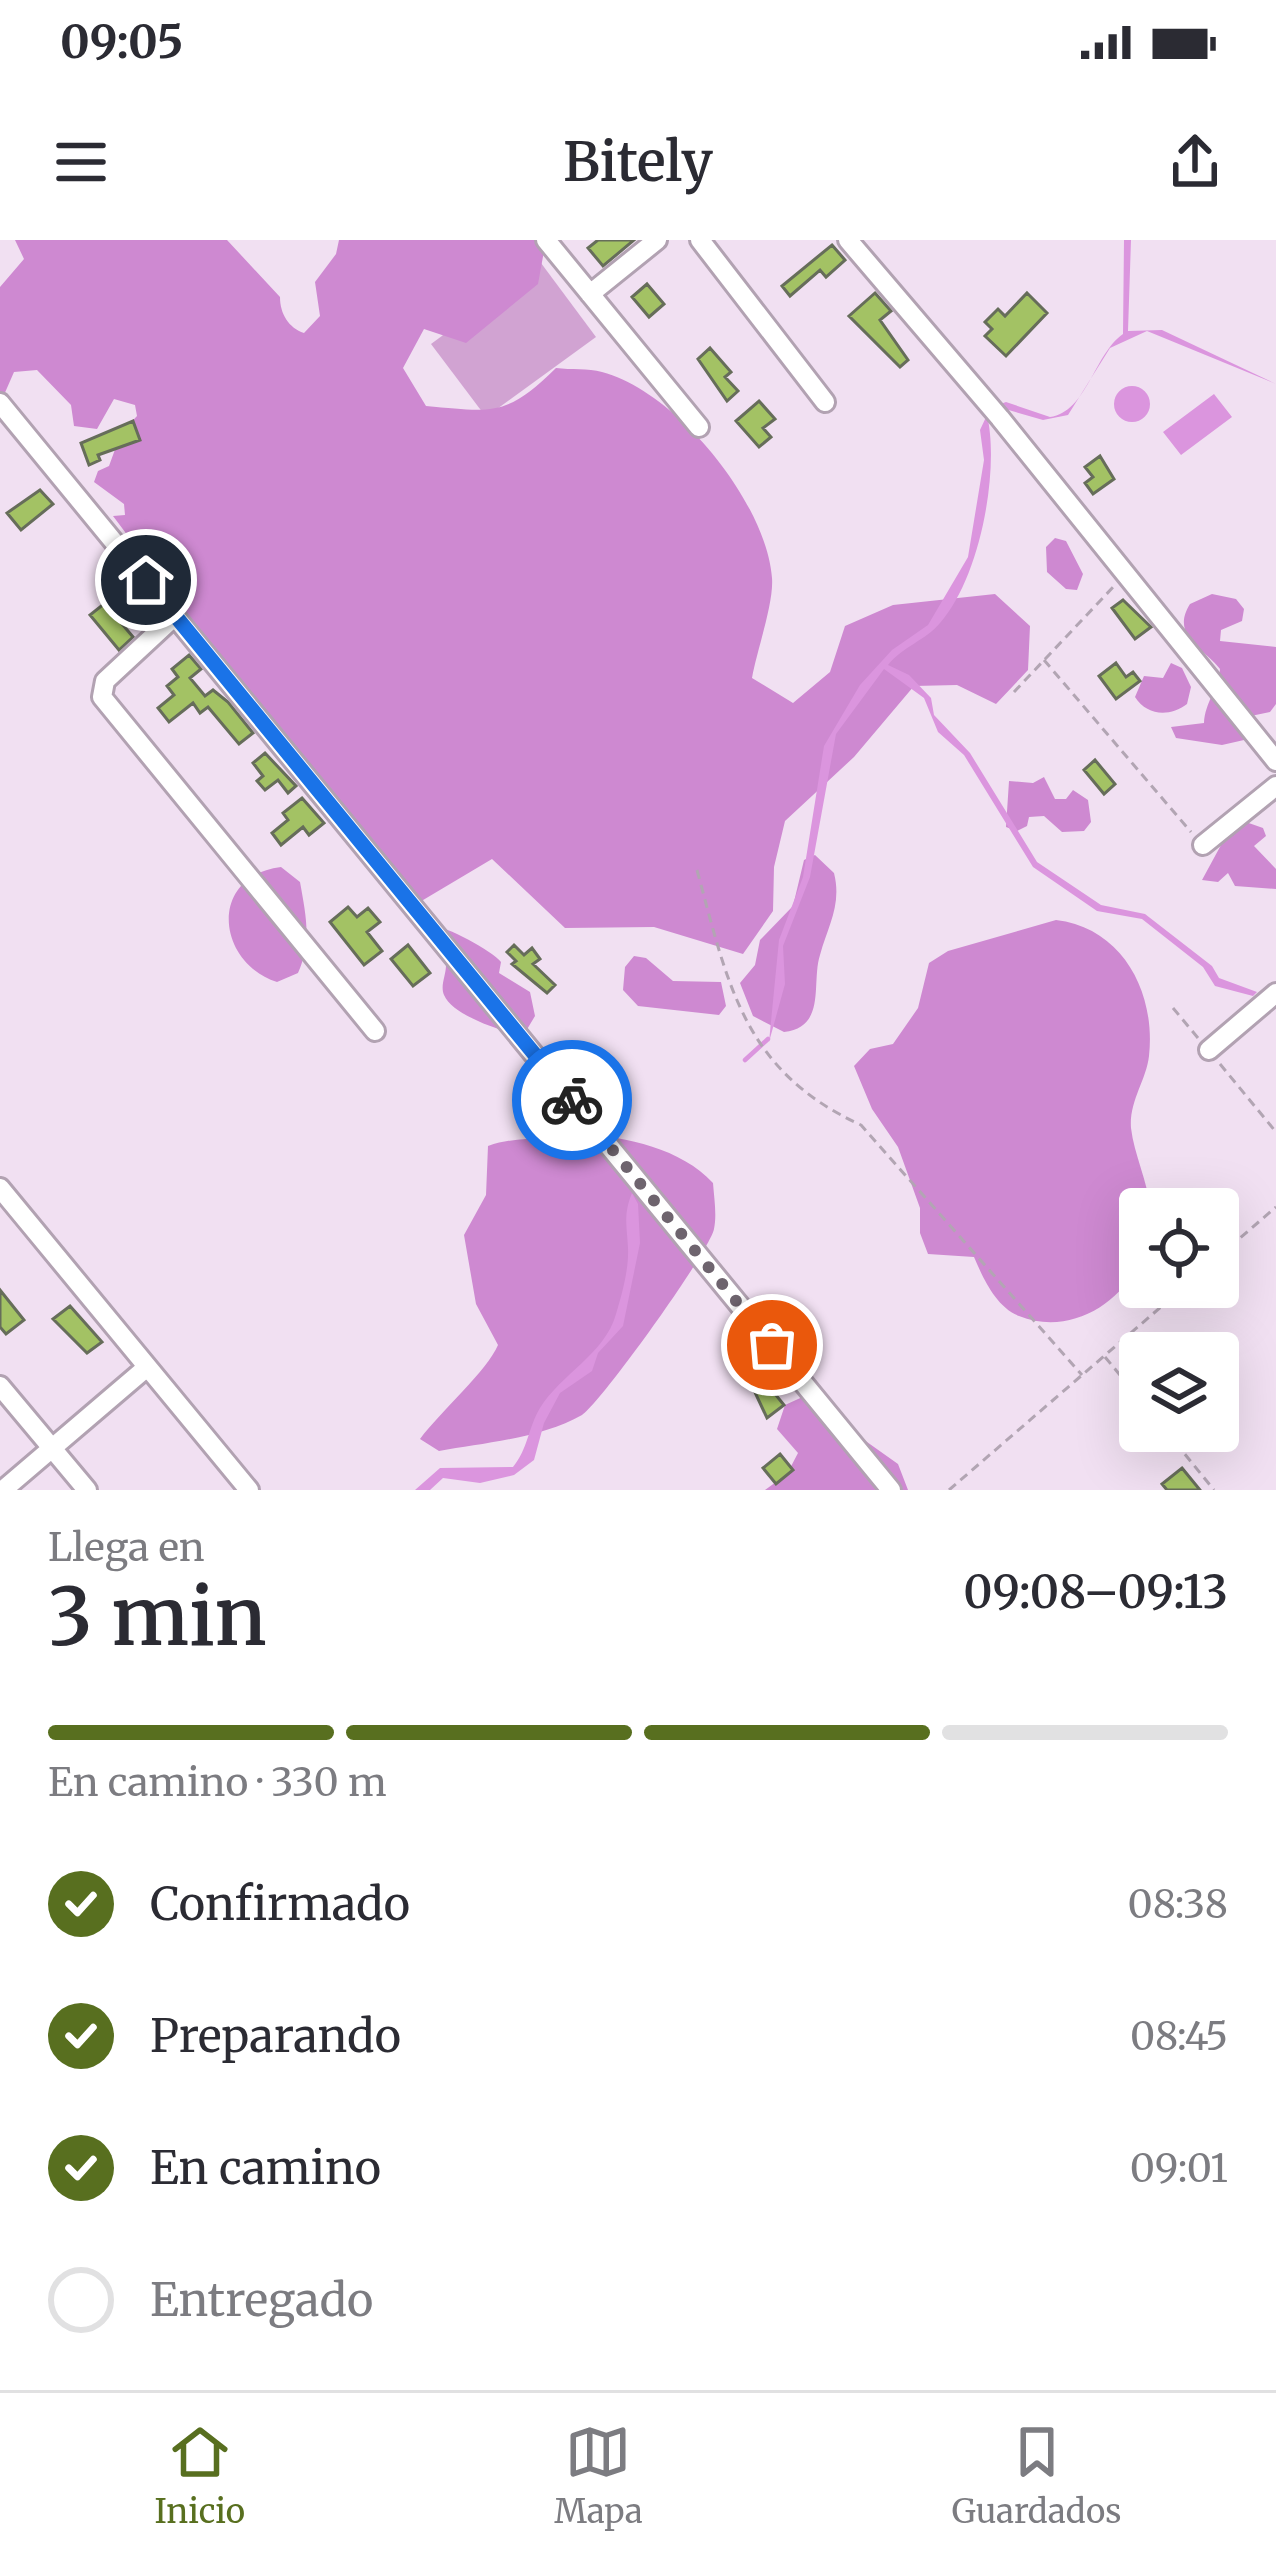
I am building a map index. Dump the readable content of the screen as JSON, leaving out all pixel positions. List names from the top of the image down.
{
  "page": {
    "status": "09:05",
    "header": "Bitely",
    "heading": ["3 min", "Llega en", "09:08–09:13"],
    "bar": "En camino · 330 m",
    "list": [
      ["Confirmado", "08:38"],
      ["Preparando", "08:45"],
      ["En camino", "09:01"],
      "Entregado"
    ],
    "tabs": ["Inicio", "Mapa", "Guardados"]
  }
}
